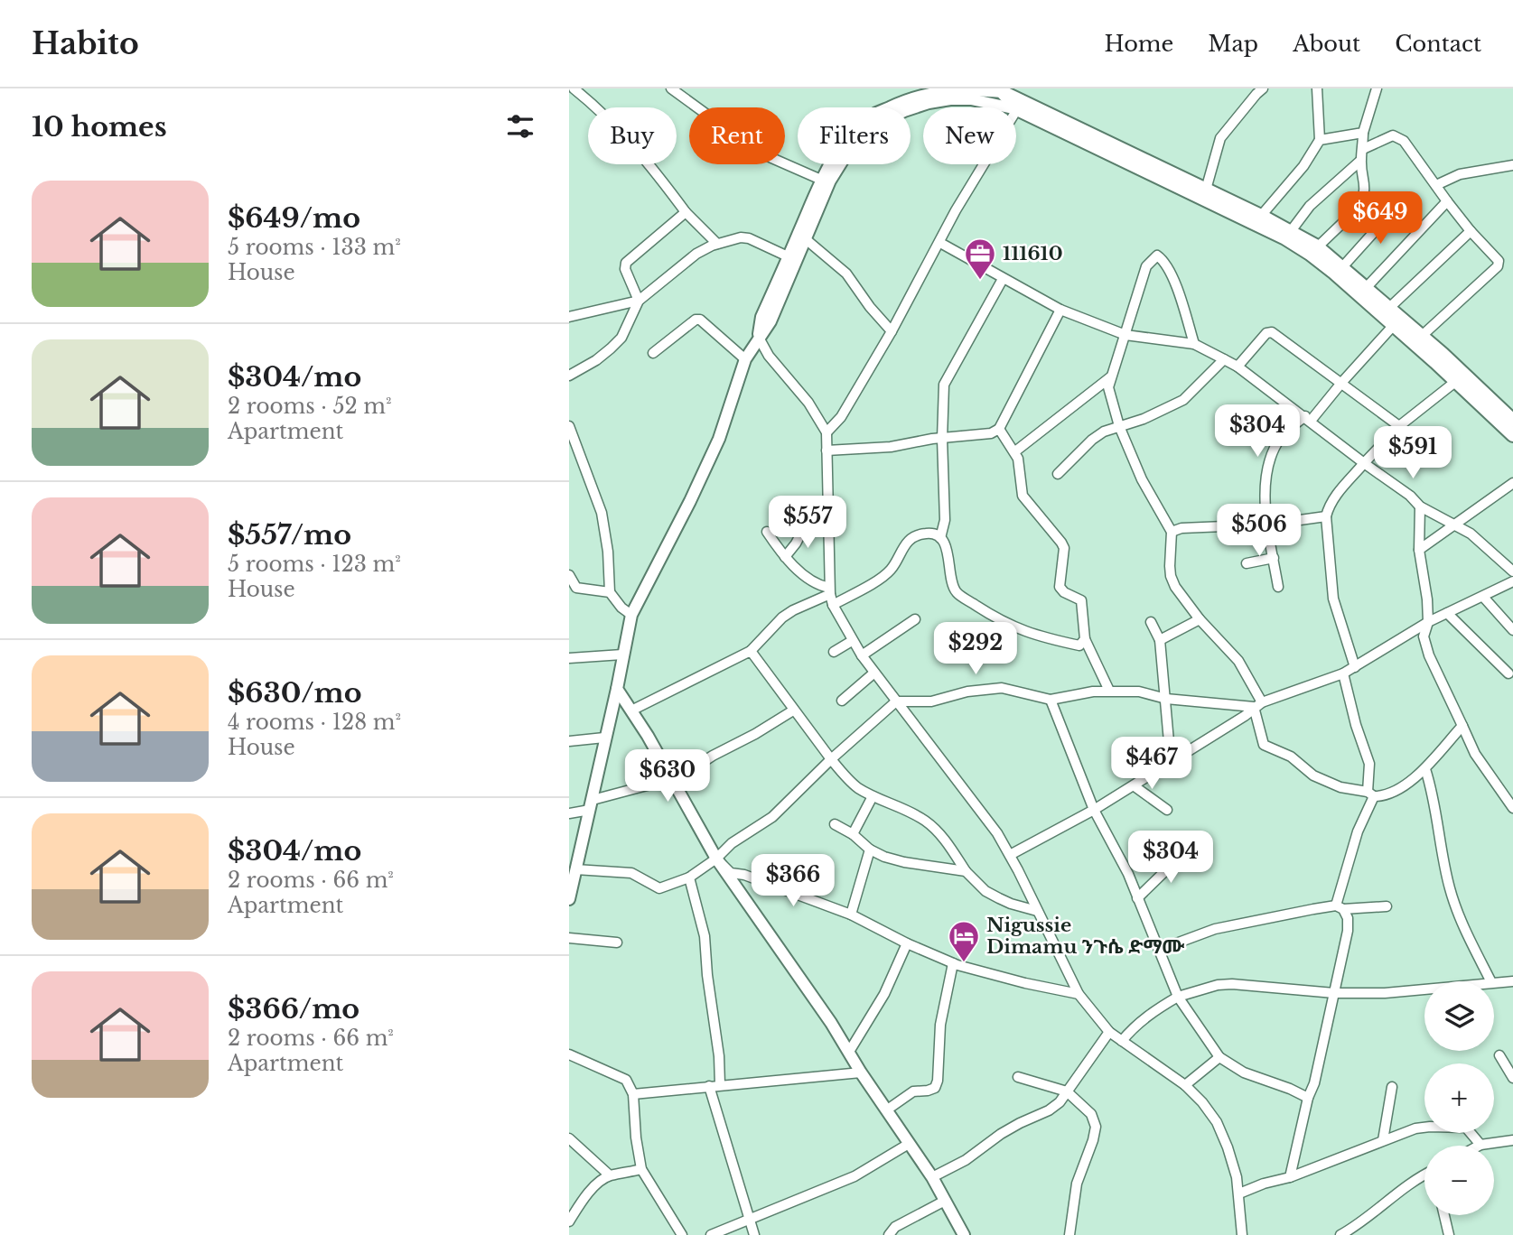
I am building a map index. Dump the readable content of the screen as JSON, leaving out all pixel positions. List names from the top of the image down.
{
  "places": {
    "office": ["111610"],
    "hotel": ["Nigussie Dimamu ንጉሴ ድማሙ"]
  },
  "page": {
    "header": "Habito",
    "nav": [
      "Home",
      "Map",
      "About",
      "Contact"
    ],
    "heading": "10 homes",
    "chip": [
      "Buy",
      "Rent",
      "Filters",
      "New"
    ],
    "list": [
      {
        "name": "$649/mo",
        "note": "5 rooms · 133 m² · House"
      },
      {
        "name": "$304/mo",
        "note": "2 rooms · 52 m² · Apartment"
      },
      {
        "name": "$557/mo",
        "note": "5 rooms · 123 m² · House"
      },
      {
        "name": "$630/mo",
        "note": "4 rooms · 128 m² · House"
      },
      {
        "name": "$304/mo",
        "note": "2 rooms · 66 m² · Apartment"
      },
      {
        "name": "$366/mo",
        "note": "2 rooms · 66 m² · Apartment"
      }
    ],
    "price": [
      "$649",
      "$304",
      "$591",
      "$557",
      "$506",
      "$292",
      "$467",
      "$630",
      "$304",
      "$366"
    ],
    "map_buttons": ["+", "−"]
  }
}
